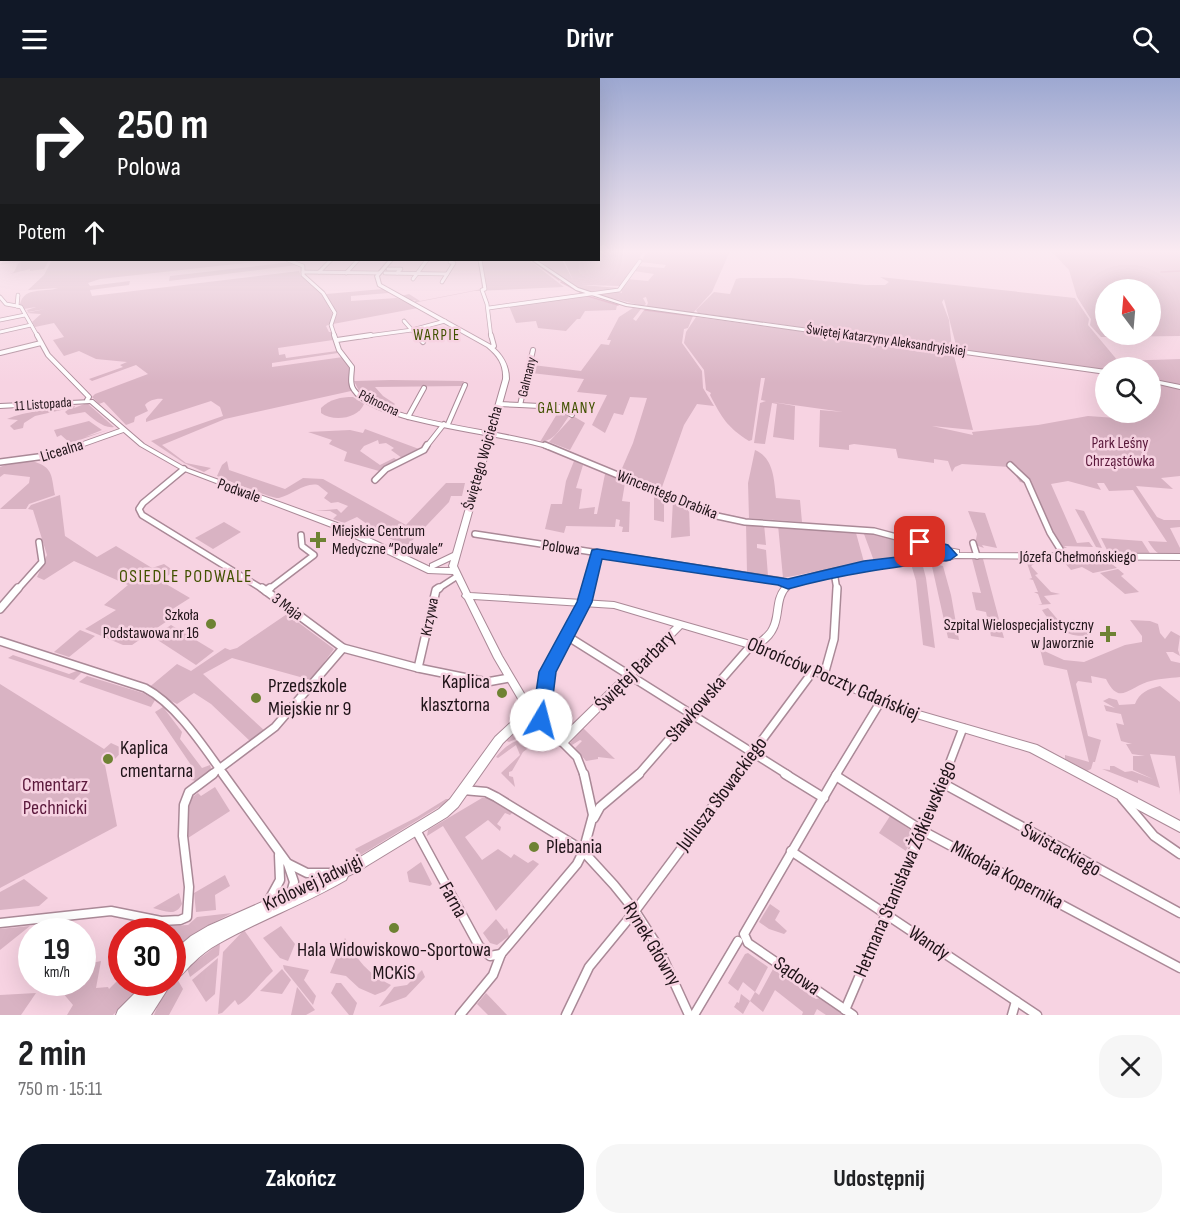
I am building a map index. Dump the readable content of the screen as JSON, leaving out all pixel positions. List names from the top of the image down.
{
  "streets": {
    "street": [
      "Świętej Katarzyny Aleksandryjskiej",
      "Galmany",
      "Północna",
      "11 Listopada",
      "Licealna",
      "Świętego Wojciecha",
      "Podwale",
      "Wincentego Drabika",
      "Polowa",
      "Józefa Chełmońskiego",
      "3 Maja",
      "Krzywa",
      "Świętej Barbary",
      "Obrońców Poczty Gdańskiej",
      "Sławkowska",
      "Juliusza Słowackiego",
      "Świstackiego",
      "Hetmana Stanisława Żółkiewskiego",
      "Mikołaja Kopernika",
      "Królowej Jadwigi",
      "Farna",
      "Wandy",
      "Rynek Główny",
      "Sądowa"
    ]
  },
  "crossings": [
    ["Galmany", "Świętego Wojciecha"],
    ["Północna", "Świętego Wojciecha"],
    ["Północna", "Wincentego Drabika"],
    ["11 Listopada", "Podwale"],
    ["Licealna", "Podwale"],
    ["Świętego Wojciecha", "Podwale"],
    ["Świętego Wojciecha", "Wincentego Drabika"],
    ["Świętego Wojciecha", "3 Maja"],
    ["Świętego Wojciecha", "Krzywa"],
    ["Świętego Wojciecha", "Obrońców Poczty Gdańskiej"],
    ["Świętego Wojciecha", "Królowej Jadwigi"],
    ["Podwale", "3 Maja"],
    ["Podwale", "Krzywa"],
    ["Wincentego Drabika", "Józefa Chełmońskiego"],
    ["Polowa", "Sławkowska"],
    ["3 Maja", "Krzywa"],
    ["Świętej Barbary", "Obrońców Poczty Gdańskiej"],
    ["Obrońców Poczty Gdańskiej", "Sławkowska"],
    ["Obrońców Poczty Gdańskiej", "Juliusza Słowackiego"],
    ["Obrońców Poczty Gdańskiej", "Hetmana Stanisława Żółkiewskiego"],
    ["Juliusza Słowackiego", "Rynek Główny"],
    ["Świstackiego", "Hetmana Stanisława Żółkiewskiego"],
    ["Hetmana Stanisława Żółkiewskiego", "Mikołaja Kopernika"],
    ["Hetmana Stanisława Żółkiewskiego", "Wandy"],
    ["Hetmana Stanisława Żółkiewskiego", "Sądowa"],
    ["Królowej Jadwigi", "Farna"]
  ],
  "districts": ["WARPIE", "GALMANY", "OSIEDLE PODWALE"],
  "parks": ["Park Leśny Chrząstówka", "Cmentarz Pechnicki"],
  "places": {
    "health": ["Miejskie Centrum Medyczne “Podwale”", "Szpital Wielospecjalistyczny w Jaworznie"],
    "other": [
      "Szkoła Podstawowa nr 16",
      "Kaplica klasztorna",
      "Przedszkole Miejskie nr 9",
      "Kaplica cmentarna",
      "Plebania",
      "Hala Widowiskowo-Sportowa MCKiS"
    ]
  },
  "north": "top",
  "page": {
    "header": "Drivr",
    "turn": ["250 m", "Polowa"],
    "then": "Potem",
    "speed": "19 km/h",
    "limit": "30",
    "heading": ["2 min", "750 m · 15:11"],
    "buttons": ["Zakończ", "Udostępnij"]
  }
}
